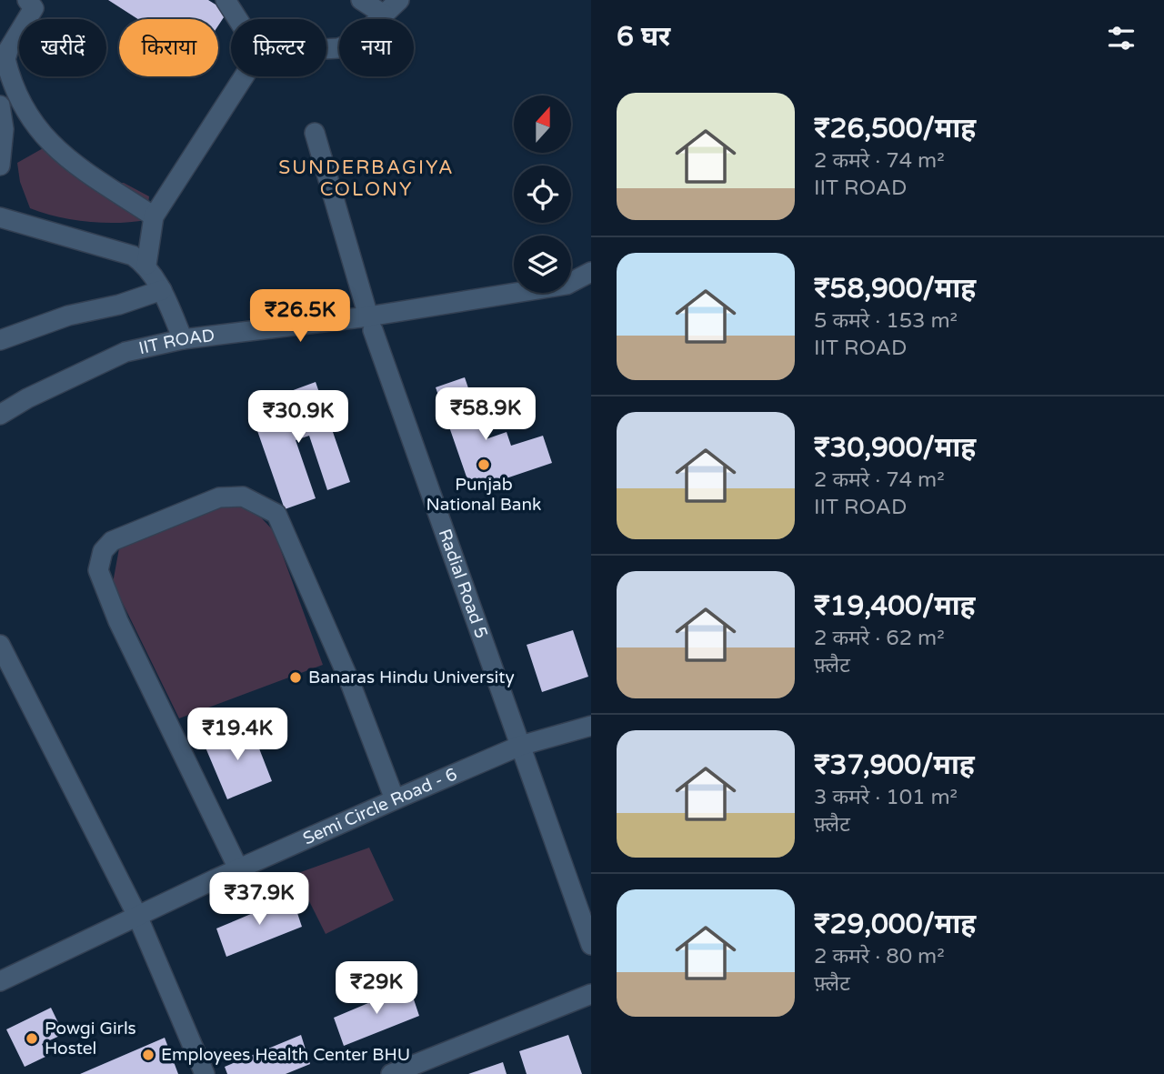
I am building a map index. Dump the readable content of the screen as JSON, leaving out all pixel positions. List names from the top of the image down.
{
  "streets": {
    "street": ["IIT ROAD", "Radial Road 5", "Semi Circle Road - 6"]
  },
  "crossings": [
    ["IIT ROAD", "Radial Road 5"],
    ["Radial Road 5", "Semi Circle Road - 6"]
  ],
  "districts": ["SUNDERBAGIYA COLONY"],
  "places": [
    "Punjab National Bank",
    "Banaras Hindu University",
    "Powgi Girls Hostel",
    "Employees Health Center BHU"
  ],
  "north": "top",
  "page": {
    "heading": "6 घर",
    "chip": [
      "खरीदें",
      "किराया",
      "फ़िल्टर",
      "नया"
    ],
    "list": [
      {
        "name": "₹26,500/माह",
        "note": "2 कमरे · 74 m² · IIT ROAD"
      },
      {
        "name": "₹58,900/माह",
        "note": "5 कमरे · 153 m² · IIT ROAD"
      },
      {
        "name": "₹30,900/माह",
        "note": "2 कमरे · 74 m² · IIT ROAD"
      },
      {
        "name": "₹19,400/माह",
        "note": "2 कमरे · 62 m² · फ़्लैट"
      },
      {
        "name": "₹37,900/माह",
        "note": "3 कमरे · 101 m² · फ़्लैट"
      },
      {
        "name": "₹29,000/माह",
        "note": "2 कमरे · 80 m² · फ़्लैट"
      }
    ],
    "price": [
      "₹26.5K",
      "₹58.9K",
      "₹30.9K",
      "₹19.4K",
      "₹37.9K",
      "₹29K"
    ]
  }
}
